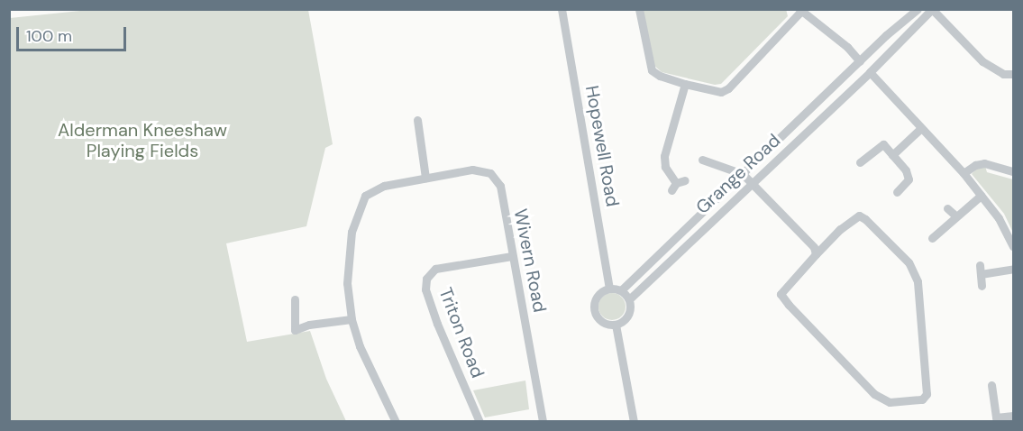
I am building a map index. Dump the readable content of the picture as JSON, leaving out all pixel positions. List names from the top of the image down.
{
  "streets": {
    "street": [
      "Hopewell Road",
      "Grange Road",
      "Wivern Road",
      "Triton Road"
    ]
  },
  "crossings": [
    ["Hopewell Road", "Grange Road"],
    ["Wivern Road", "Triton Road"]
  ],
  "parks": ["Alderman Kneeshaw Playing Fields"],
  "scale_bar": "100 m"
}
